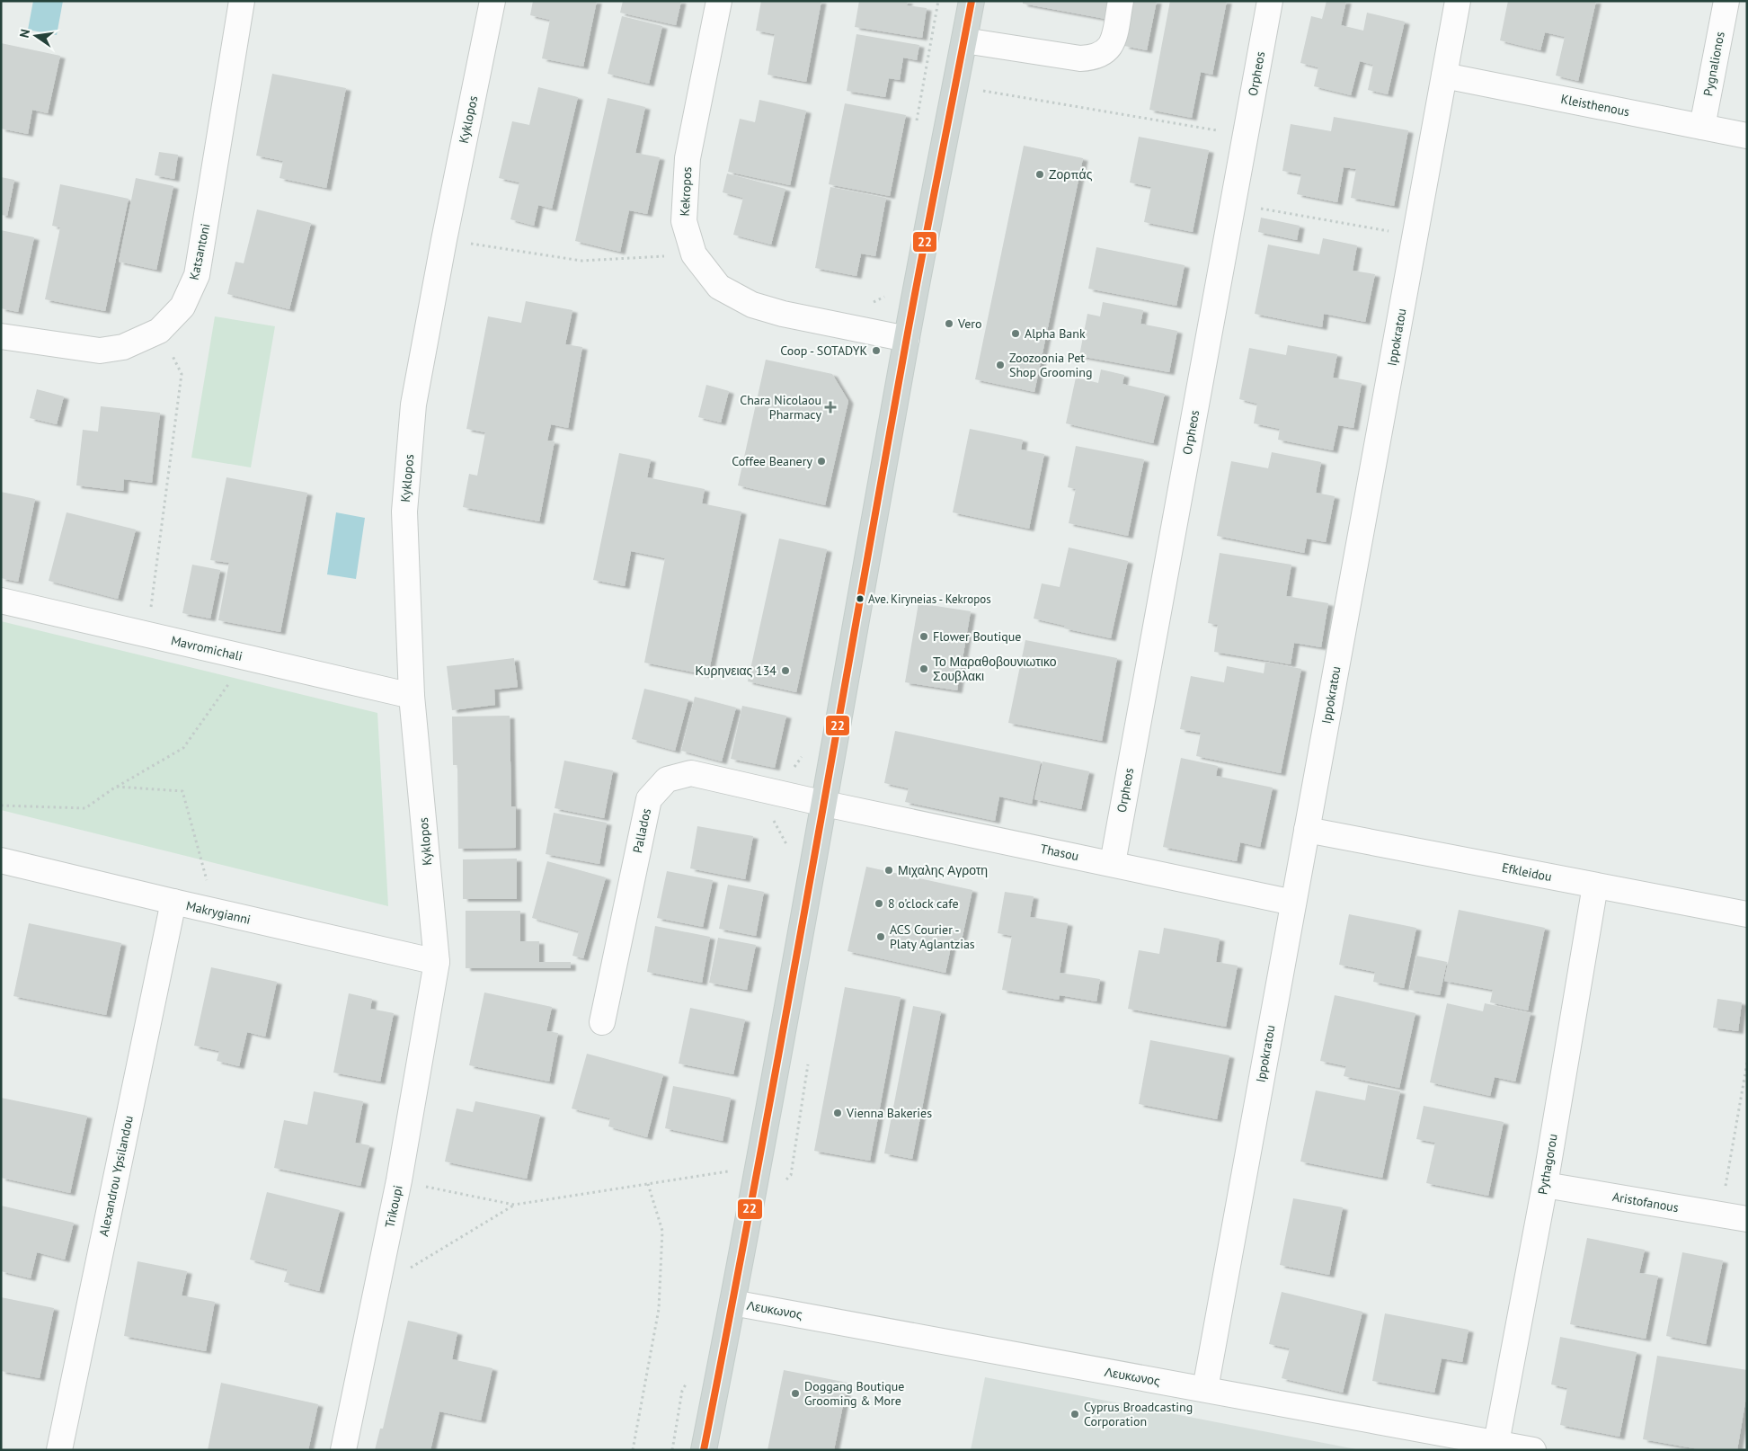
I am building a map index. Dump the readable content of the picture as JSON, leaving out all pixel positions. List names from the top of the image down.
{
  "streets": {
    "street": [
      "Pygnalionos",
      "Orpheos",
      "Kleisthenous",
      "Kyklopos",
      "Kekropos",
      "Katsantoni",
      "Ippokratou",
      "Mavromichali",
      "Pallados",
      "Thasou",
      "Efkleidou",
      "Makrygianni",
      "Pythagorou",
      "Alexandrou Ypsilandou",
      "Aristofanous",
      "Trikoupi",
      "Λευκωνος"
    ]
  },
  "crossings": [
    ["Pygnalionos", "Kleisthenous"],
    ["Orpheos", "Thasou"],
    ["Kleisthenous", "Ippokratou"],
    ["Kyklopos", "Mavromichali"],
    ["Kyklopos", "Makrygianni"],
    ["Kyklopos", "Trikoupi"],
    ["Ippokratou", "Thasou"],
    ["Ippokratou", "Efkleidou"],
    ["Ippokratou", "Λευκωνος"],
    ["Pallados", "Thasou"],
    ["Efkleidou", "Pythagorou"],
    ["Makrygianni", "Alexandrou Ypsilandou"],
    ["Makrygianni", "Trikoupi"],
    ["Pythagorou", "Aristofanous"],
    ["Pythagorou", "Λευκωνος"]
  ],
  "places": {
    "other": [
      "Ζορπάς",
      "Vero",
      "Alpha Bank",
      "Coop - SOTADYK",
      "Zoozoonia Pet Shop Grooming",
      "Coffee Beanery",
      "Ave. Kiryneias - Kekropos",
      "Flower Boutique",
      "Το Μαραθοβουνιωτικο Σουβλακι",
      "Κυρηνειας 134",
      "Μιχαλης Αγροτη",
      "8 o'clock cafe",
      "ACS Courier - Platy Aglantzias",
      "Vienna Bakeries",
      "Doggang Boutique Grooming & More",
      "Cyprus Broadcasting Corporation"
    ],
    "health": ["Chara Nicolaou Pharmacy"]
  },
  "lines": ["transit line 22"],
  "north": "left"
}
